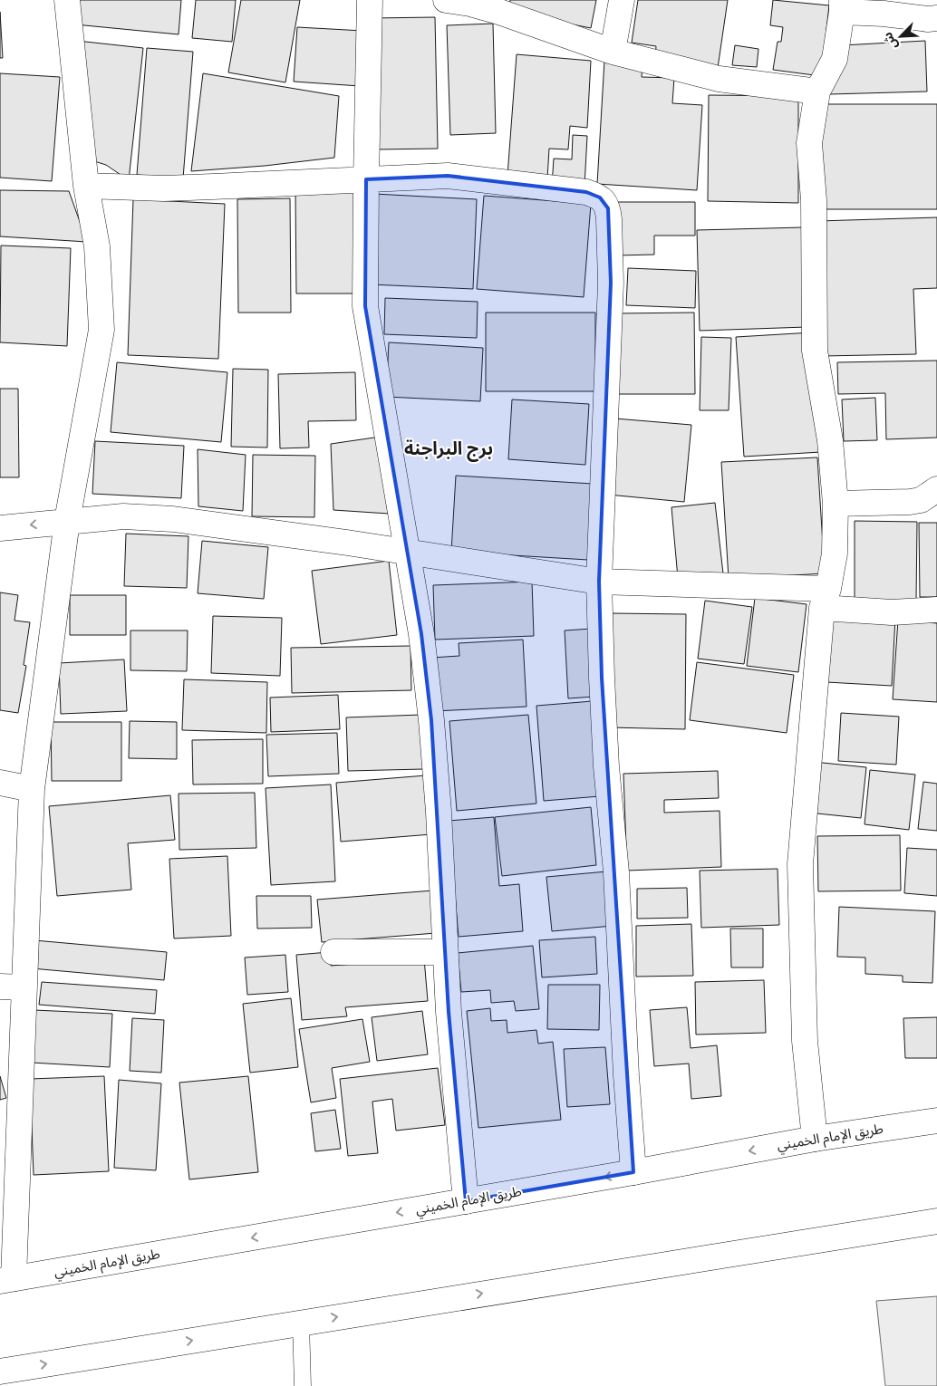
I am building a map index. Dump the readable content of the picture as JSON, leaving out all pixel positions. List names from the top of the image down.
{
  "streets": {
    "main road": ["طريق الإمام الخميني"]
  },
  "districts": ["برج البراجنة"],
  "north": "bottom left"
}
